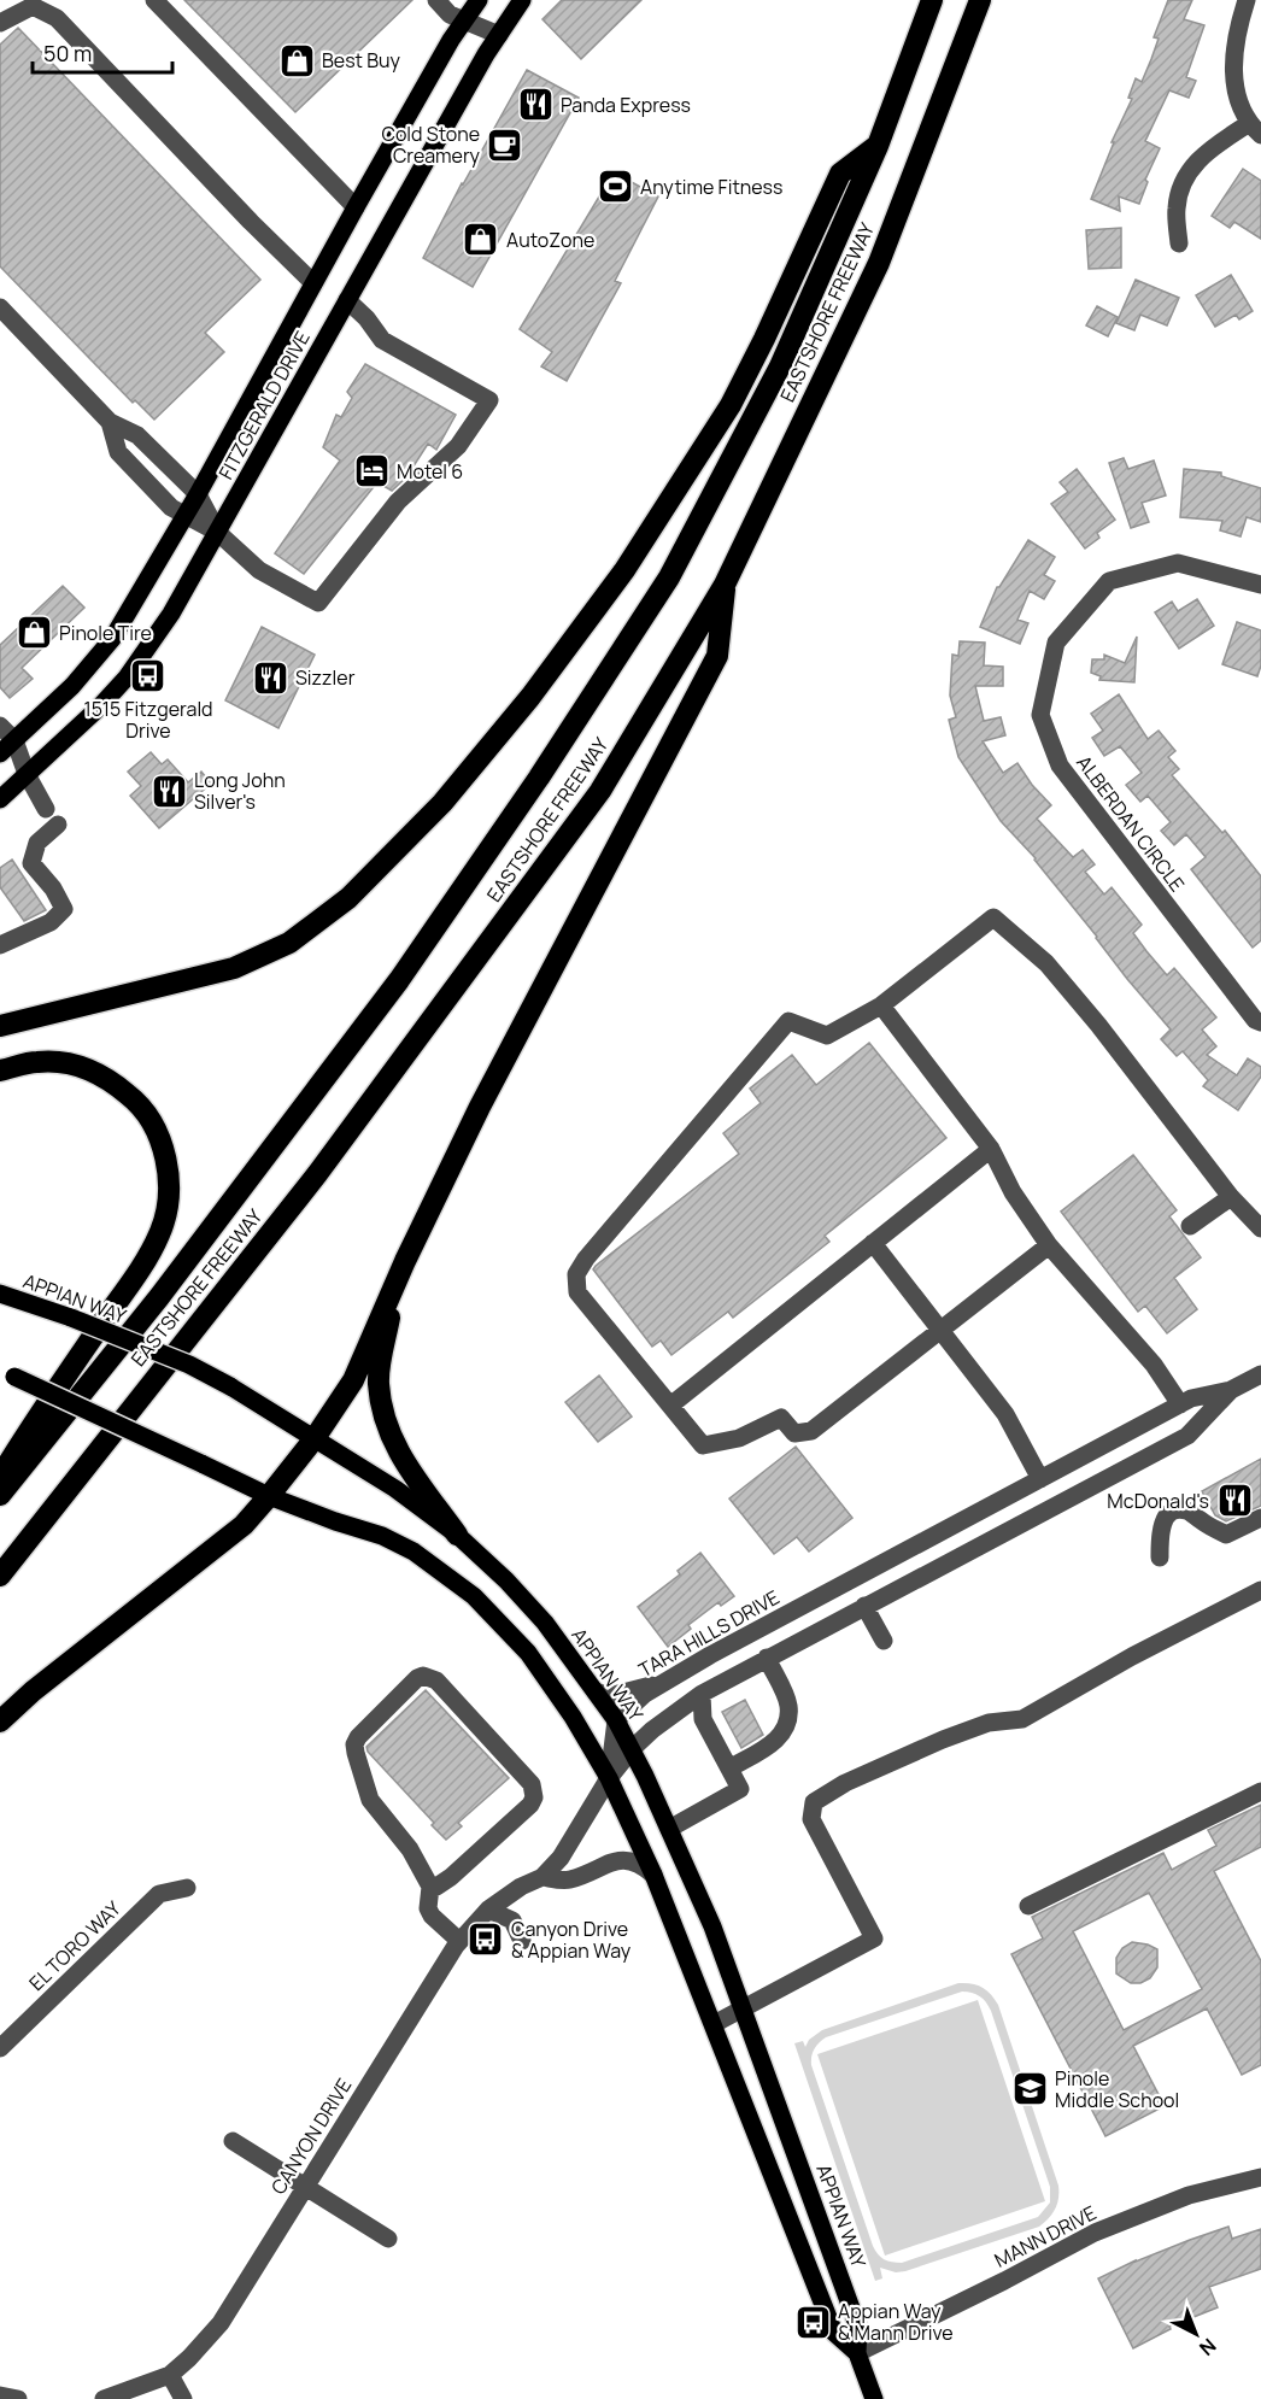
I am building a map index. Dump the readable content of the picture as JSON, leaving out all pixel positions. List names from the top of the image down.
{
  "streets": {
    "highway": ["EASTSHORE FREEWAY"],
    "main road": ["FITZGERALD DRIVE", "APPIAN WAY"],
    "street": [
      "ALBERDAN CIRCLE",
      "TARA HILLS DRIVE",
      "EL TORO WAY",
      "CANYON DRIVE",
      "MANN DRIVE"
    ]
  },
  "crossings": [
    ["APPIAN WAY", "TARA HILLS DRIVE"],
    ["APPIAN WAY", "CANYON DRIVE"],
    ["APPIAN WAY", "MANN DRIVE"],
    ["TARA HILLS DRIVE", "CANYON DRIVE"]
  ],
  "places": {
    "shop": ["Best Buy", "AutoZone", "Pinole Tire"],
    "restaurant": [
      "Panda Express",
      "Sizzler",
      "Long John Silver's",
      "McDonald's"
    ],
    "cafe": ["Cold Stone Creamery"],
    "sports": ["Anytime Fitness"],
    "hotel": ["Motel 6"],
    "bus stop": ["1515 Fitzgerald Drive", "Canyon Drive & Appian Way", "Appian Way & Mann Drive"],
    "school or university": ["Pinole Middle School"]
  },
  "scale_bar": "50 m",
  "north": "bottom right"
}
